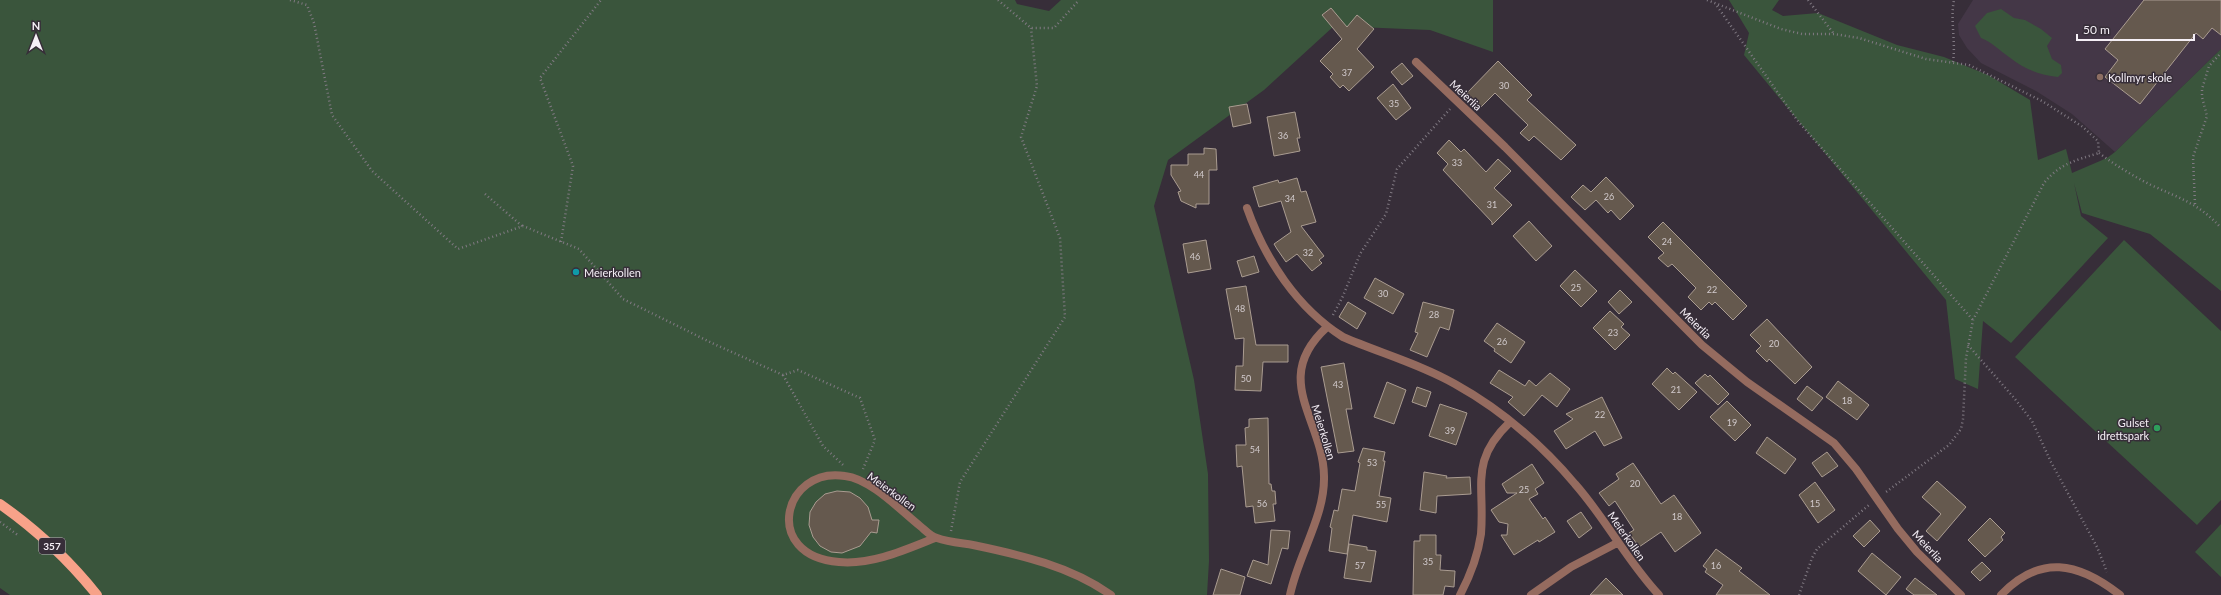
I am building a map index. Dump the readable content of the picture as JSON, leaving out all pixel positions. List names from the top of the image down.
{
  "streets": {
    "main road": ["357"],
    "street": ["Meierlia", "Meierkollen"]
  },
  "places": ["Kollmyr skole", "Meierkollen", "Gulset idrettspark"],
  "house_numbers": [
    "37",
    "30",
    "35",
    "36",
    "33",
    "44",
    "26",
    "34",
    "31",
    "24",
    "32",
    "46",
    "25",
    "22",
    "30",
    "48",
    "28",
    "23",
    "26",
    "20",
    "50",
    "43",
    "21",
    "18",
    "22",
    "19",
    "39",
    "54",
    "53",
    "20",
    "25",
    "56",
    "15",
    "55",
    "18",
    "35",
    "57",
    "16"
  ],
  "scale_bar": "50 m",
  "north": "top"
}
